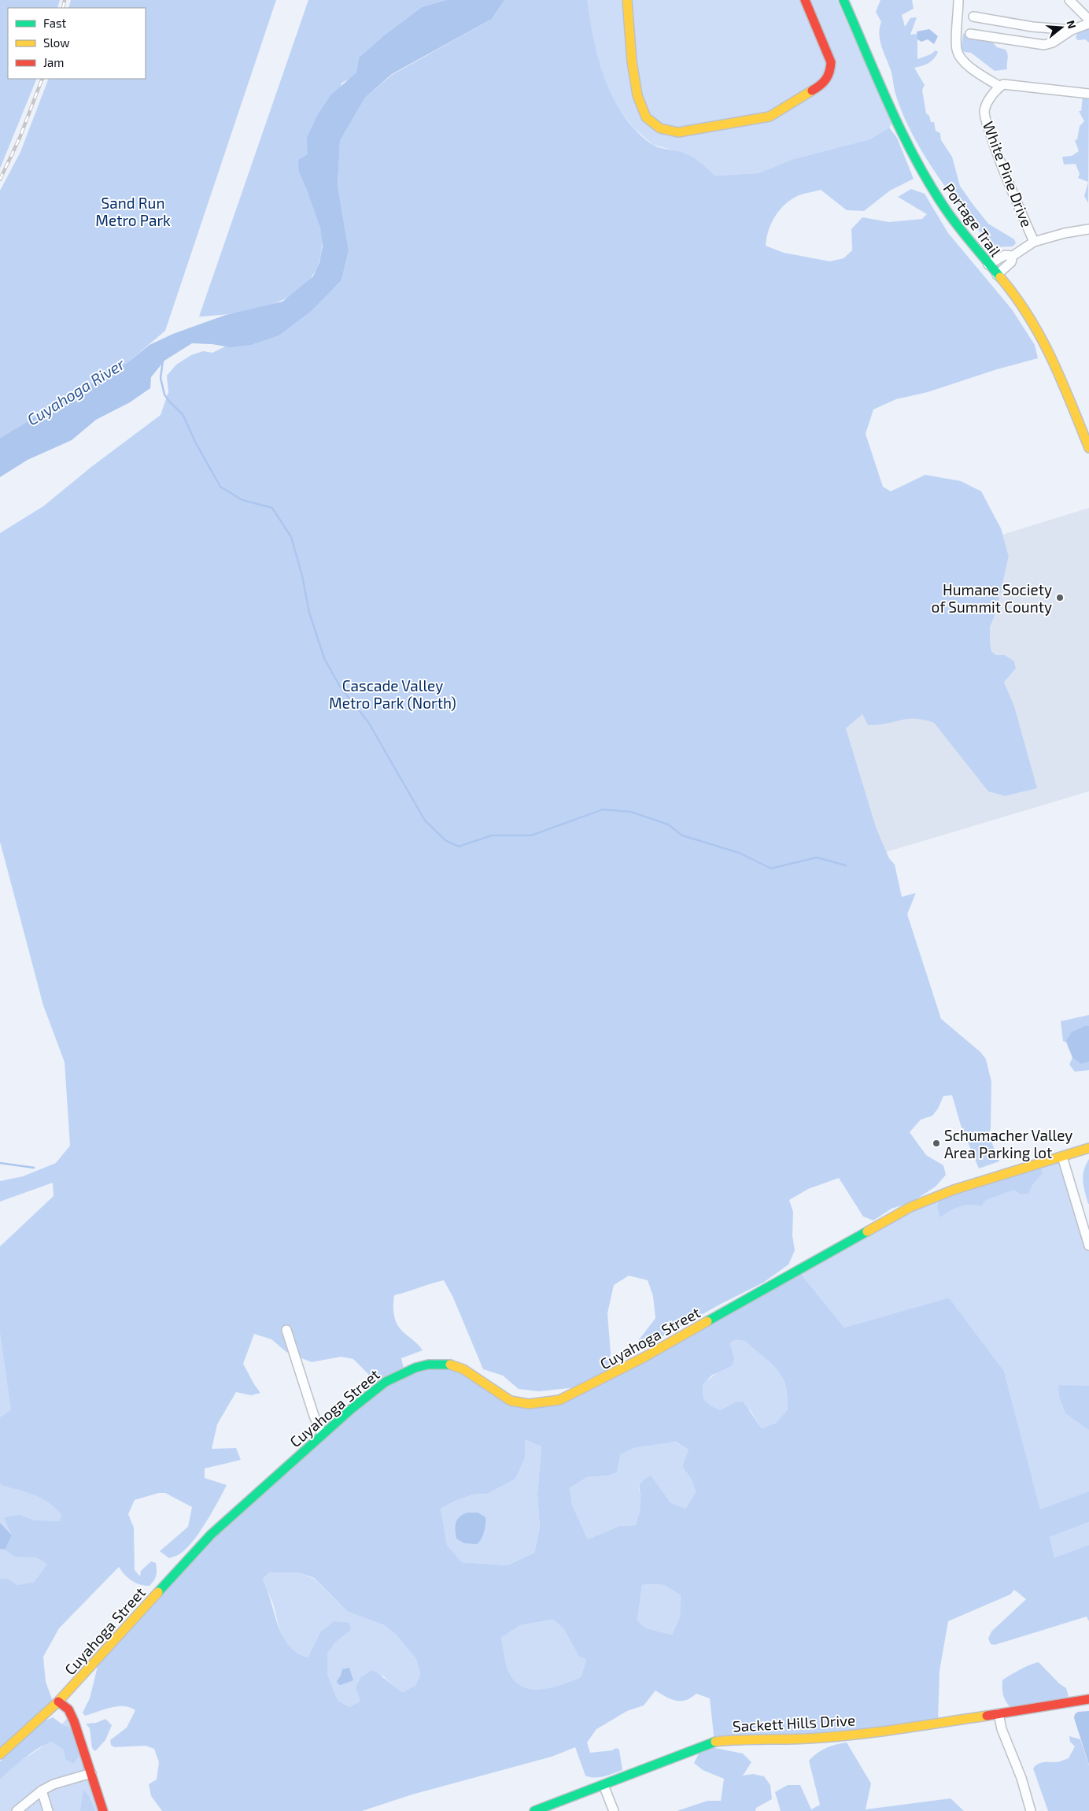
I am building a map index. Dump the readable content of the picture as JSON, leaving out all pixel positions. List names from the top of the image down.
{
  "streets": {
    "street": [
      "White Pine Drive",
      "Portage Trail",
      "Cuyahoga Street",
      "Sackett Hills Drive"
    ]
  },
  "water": ["Cuyahoga River"],
  "parks": ["Sand Run Metro Park", "Cascade Valley Metro Park (North)"],
  "places": ["Humane Society of Summit County", "Schumacher Valley Area Parking lot"],
  "legend": ["Fast", "Slow", "Jam"],
  "north": "right"
}
